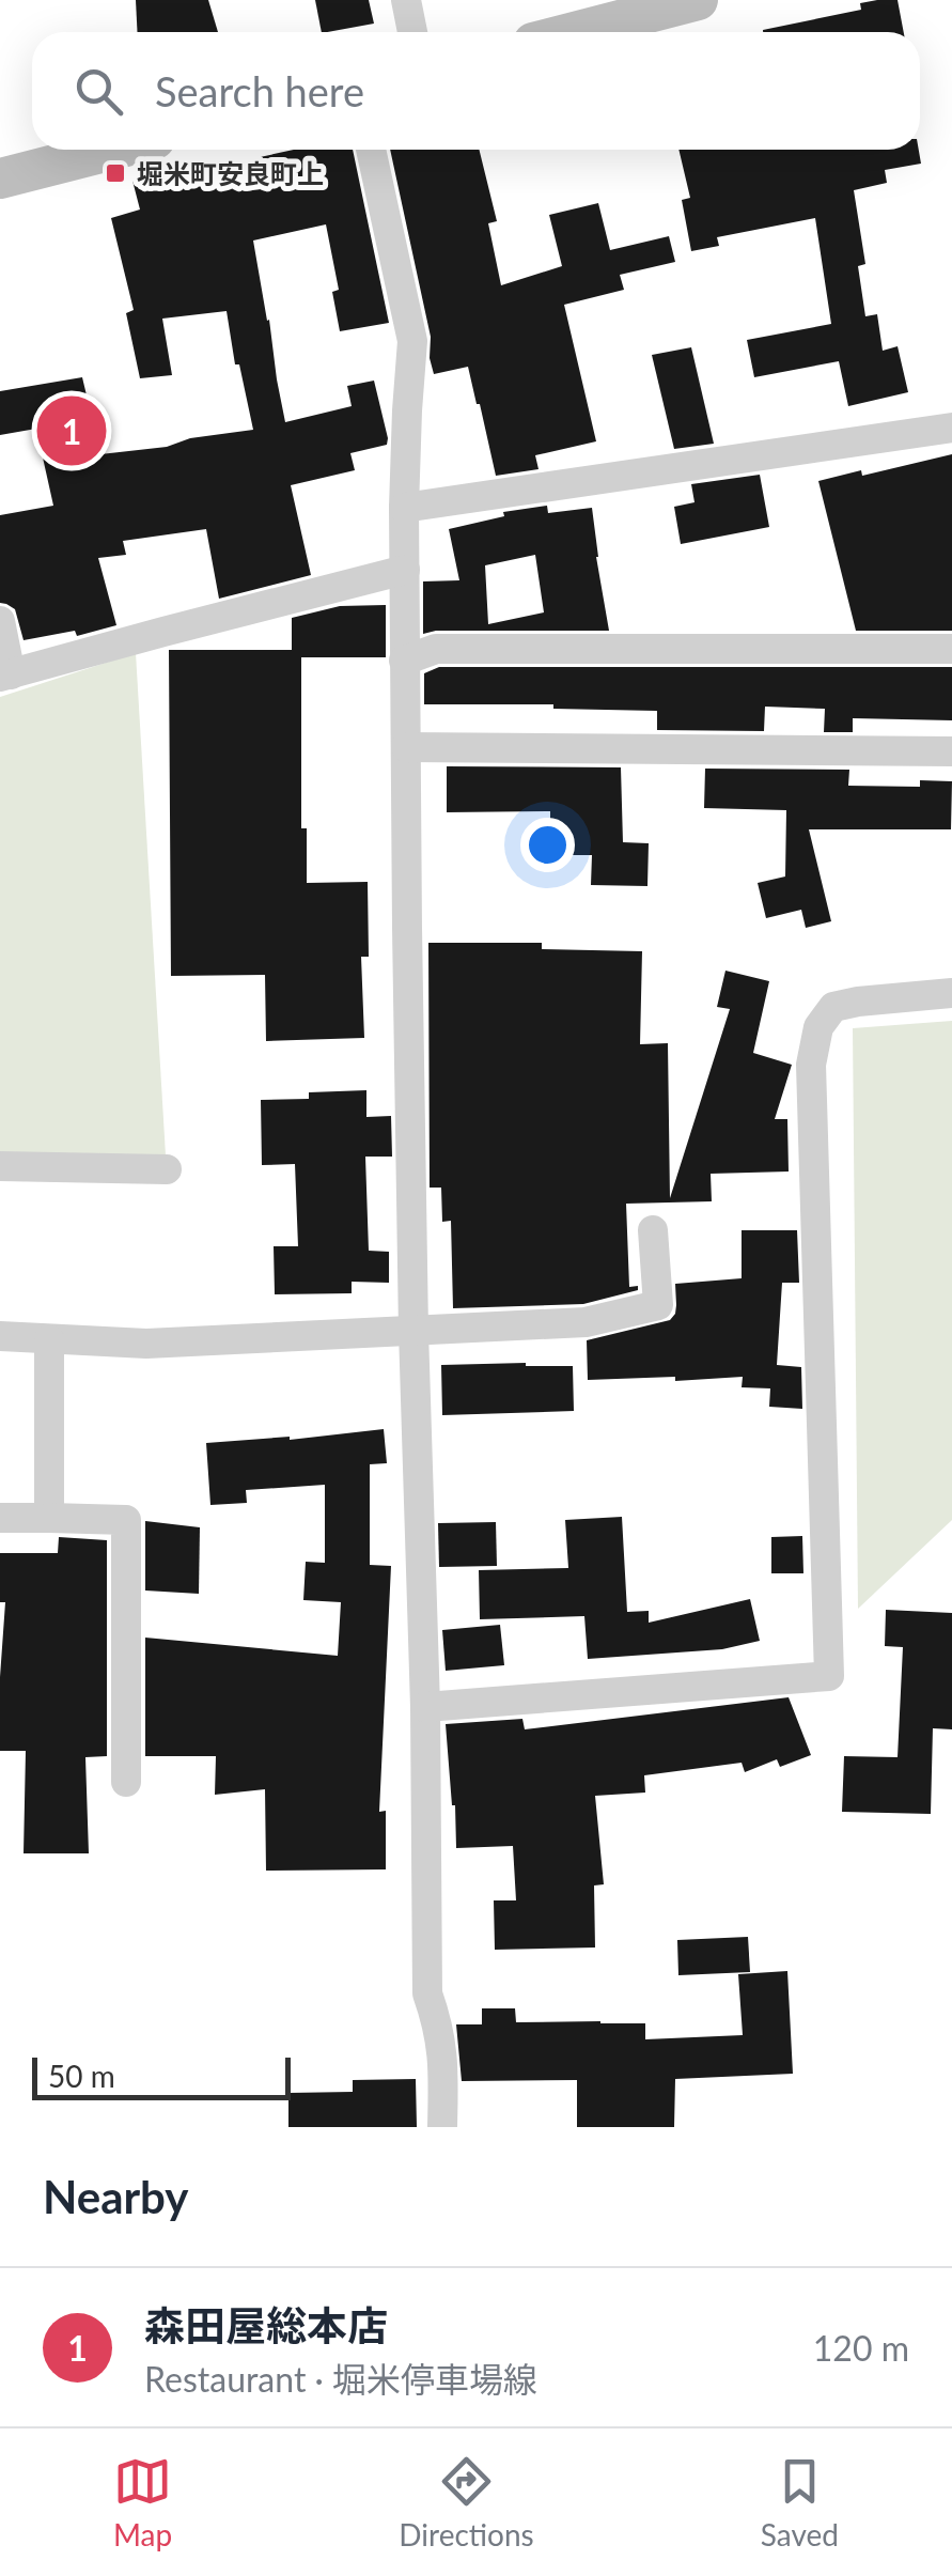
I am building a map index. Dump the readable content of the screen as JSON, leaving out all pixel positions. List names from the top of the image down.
{
  "places": {
    "transit": ["堀米町安良町上"]
  },
  "scale_bar": "50 m",
  "page": {
    "search": "Search here",
    "pins": "1",
    "scale": "50 m",
    "heading": "Nearby",
    "list": [
      {
        "mark": "1",
        "name": "森田屋総本店",
        "note": "Restaurant · 堀米停車場線",
        "value": "120 m"
      }
    ],
    "nav": ["Map", "Directions", "Saved"]
  }
}
